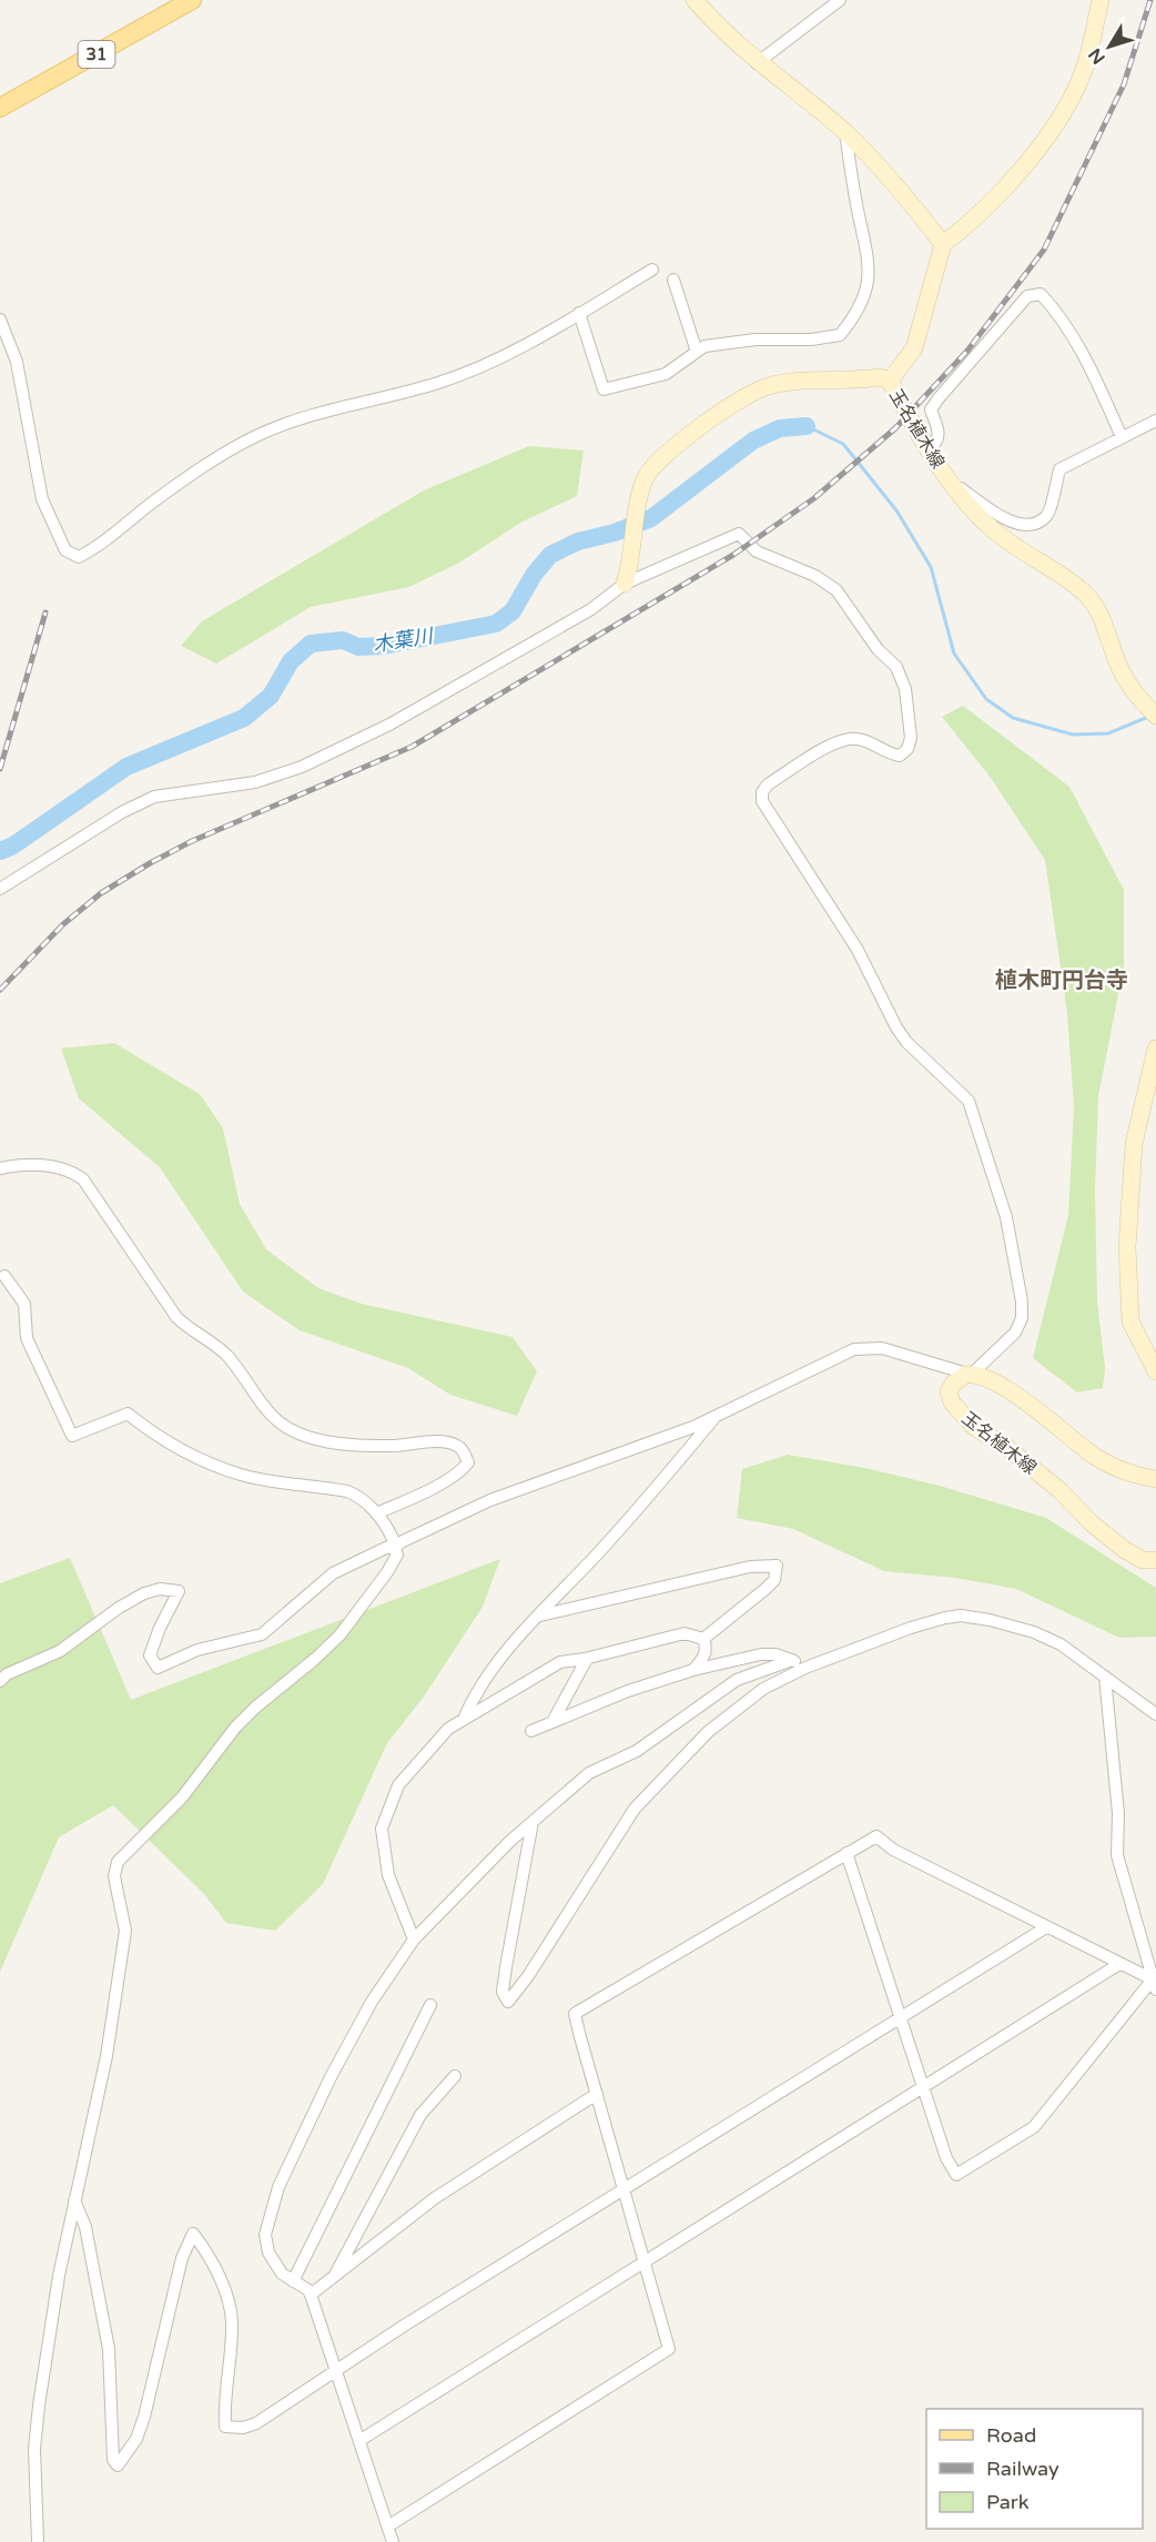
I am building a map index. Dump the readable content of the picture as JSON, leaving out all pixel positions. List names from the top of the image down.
{
  "streets": {
    "main road": ["31", "玉名植木線"]
  },
  "districts": ["植木町円台寺"],
  "water": ["木葉川"],
  "legend": ["Road", "Railway", "Park"],
  "north": "bottom left"
}
